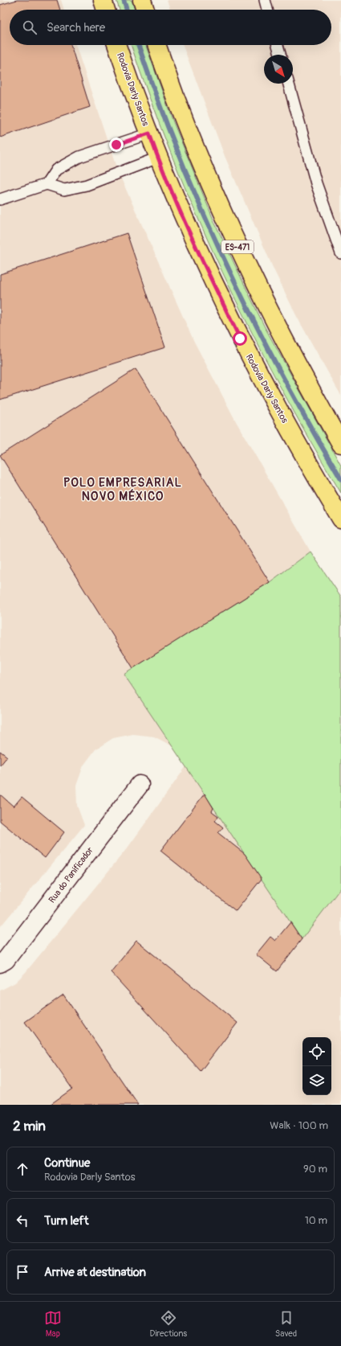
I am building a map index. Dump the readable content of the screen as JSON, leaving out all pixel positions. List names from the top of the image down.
{
  "streets": {
    "main road": ["Rodovia Darly Santos", "ES-471"],
    "street": ["Rua do Panificador"]
  },
  "districts": ["POLO EMPRESARIAL NOVO MÉXICO"],
  "north": "bottom right",
  "page": {
    "search": "Search here",
    "heading": ["2 min", "Walk · 100 m"],
    "list": [
      ["Continue", "Rodovia Darly Santos", "90 m"],
      ["Turn left", "10 m"],
      "Arrive at destination"
    ],
    "nav": ["Map", "Directions", "Saved"]
  }
}
